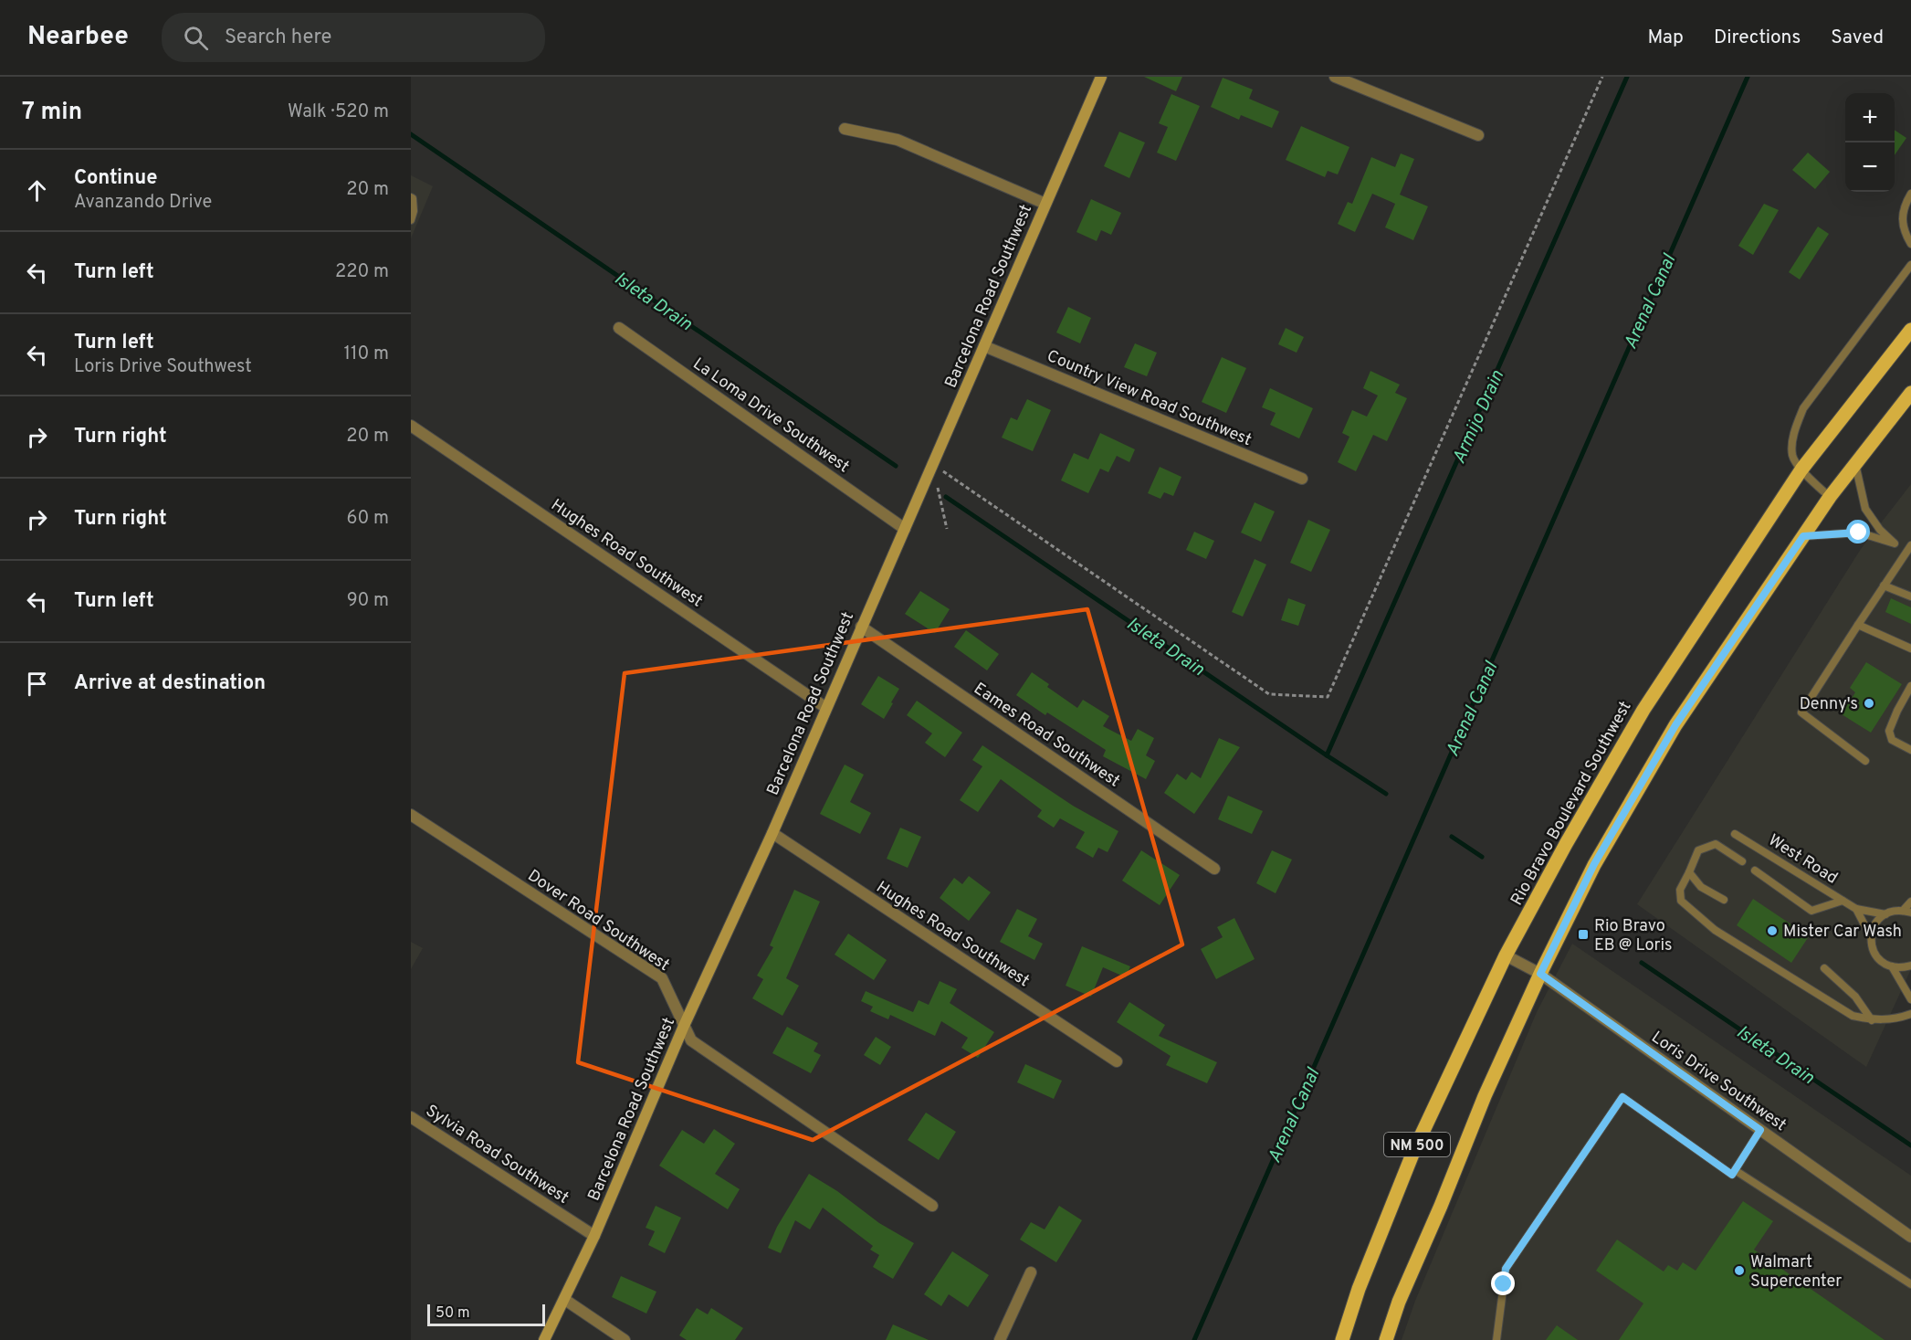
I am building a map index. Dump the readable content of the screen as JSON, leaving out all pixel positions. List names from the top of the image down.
{
  "streets": {
    "main road": ["Rio Bravo Boulevard Southwest", "NM 500"],
    "street": [
      "Barcelona Road Southwest",
      "Country View Road Southwest",
      "La Loma Drive Southwest",
      "Hughes Road Southwest",
      "Eames Road Southwest",
      "Dover Road Southwest",
      "Loris Drive Southwest",
      "Sylvia Road Southwest"
    ],
    "lane": ["West Road"]
  },
  "crossings": [
    ["Barcelona Road Southwest", "Country View Road Southwest"],
    ["Barcelona Road Southwest", "La Loma Drive Southwest"],
    ["Barcelona Road Southwest", "Hughes Road Southwest"],
    ["Barcelona Road Southwest", "Eames Road Southwest"],
    ["Barcelona Road Southwest", "Dover Road Southwest"],
    ["Barcelona Road Southwest", "Sylvia Road Southwest"],
    ["Rio Bravo Boulevard Southwest", "Loris Drive Southwest"],
    ["Loris Drive Southwest", "NM 500"]
  ],
  "water": ["Isleta Drain", "Arenal Canal", "Armijo Drain"],
  "places": {
    "other": ["Denny's", "Mister Car Wash", "Walmart Supercenter"],
    "transit": ["Rio Bravo EB @ Loris"]
  },
  "scale_bar": "50 m",
  "page": {
    "header": "Nearbee",
    "search": "Search here",
    "nav": ["Map", "Directions", "Saved"],
    "heading": ["7 min", "Walk · 520 m"],
    "map_buttons": ["+", "−"],
    "list": [
      ["Continue", "Avanzando Drive", "20 m"],
      ["Turn left", "220 m"],
      ["Turn left", "Loris Drive Southwest", "110 m"],
      ["Turn right", "20 m"],
      ["Turn right", "60 m"],
      ["Turn left", "90 m"],
      "Arrive at destination"
    ],
    "scale": "50 m"
  }
}
